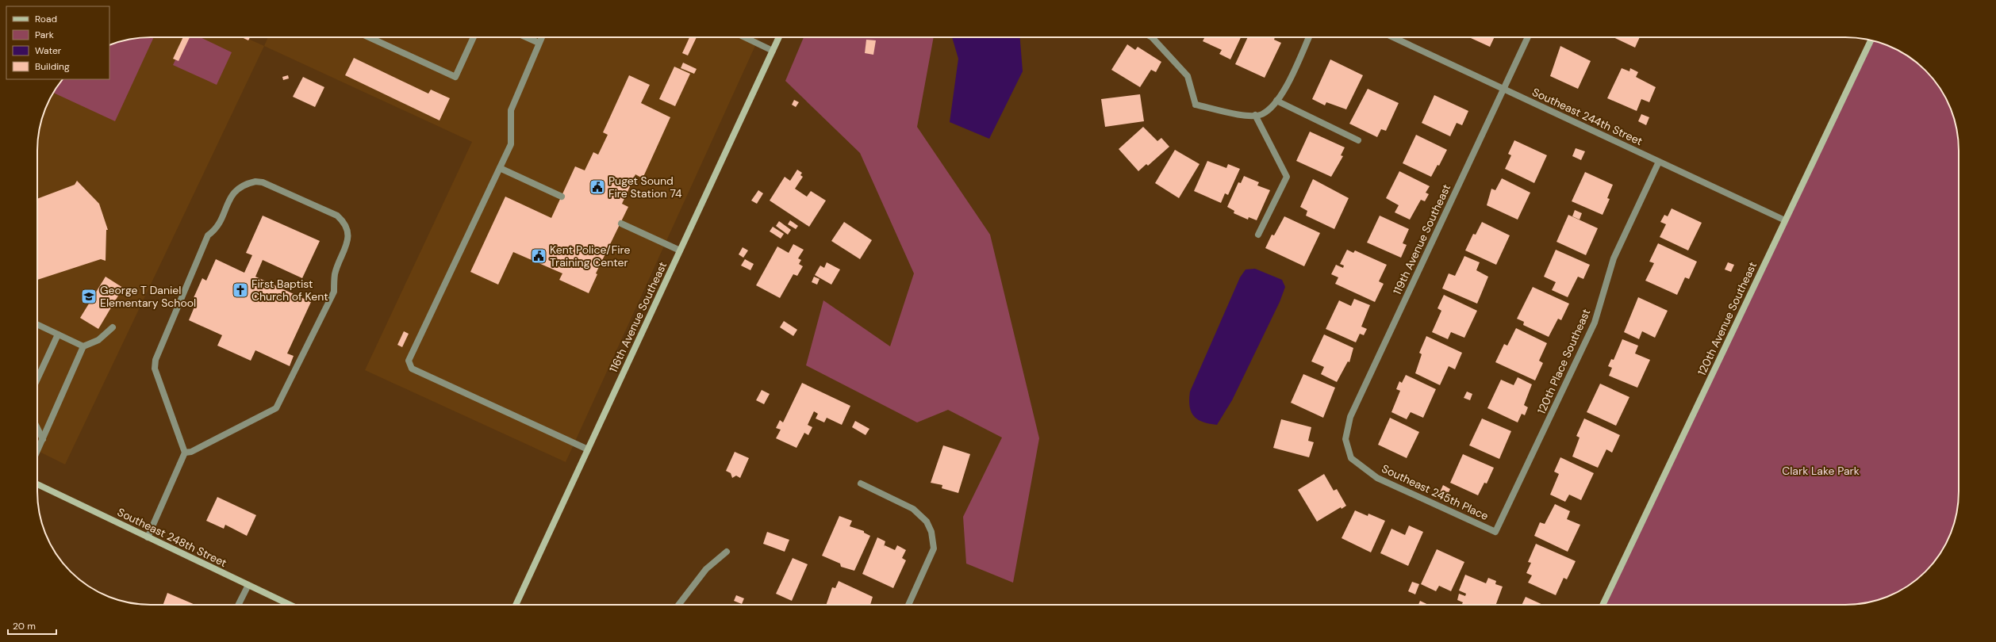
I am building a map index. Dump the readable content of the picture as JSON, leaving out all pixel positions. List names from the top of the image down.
{
  "streets": {
    "street": [
      "Southeast 244th Street",
      "119th Avenue Southeast",
      "116th Avenue Southeast",
      "120th Avenue Southeast",
      "120th Place Southeast",
      "Southeast 245th Place",
      "Southeast 248th Street"
    ]
  },
  "crossings": [
    ["Southeast 244th Street", "119th Avenue Southeast"],
    ["Southeast 244th Street", "120th Avenue Southeast"],
    ["Southeast 244th Street", "120th Place Southeast"],
    ["119th Avenue Southeast", "Southeast 245th Place"],
    ["120th Place Southeast", "Southeast 245th Place"]
  ],
  "parks": ["Clark Lake Park"],
  "places": {
    "public building": ["Puget Sound Fire Station 74", "Kent Police/Fire Training Center"],
    "church": ["First Baptist Church of Kent"],
    "school or university": ["George T Daniel Elementary School"]
  },
  "legend": [
    "Road",
    "Park",
    "Water",
    "Building"
  ],
  "scale_bar": "20 m"
}
